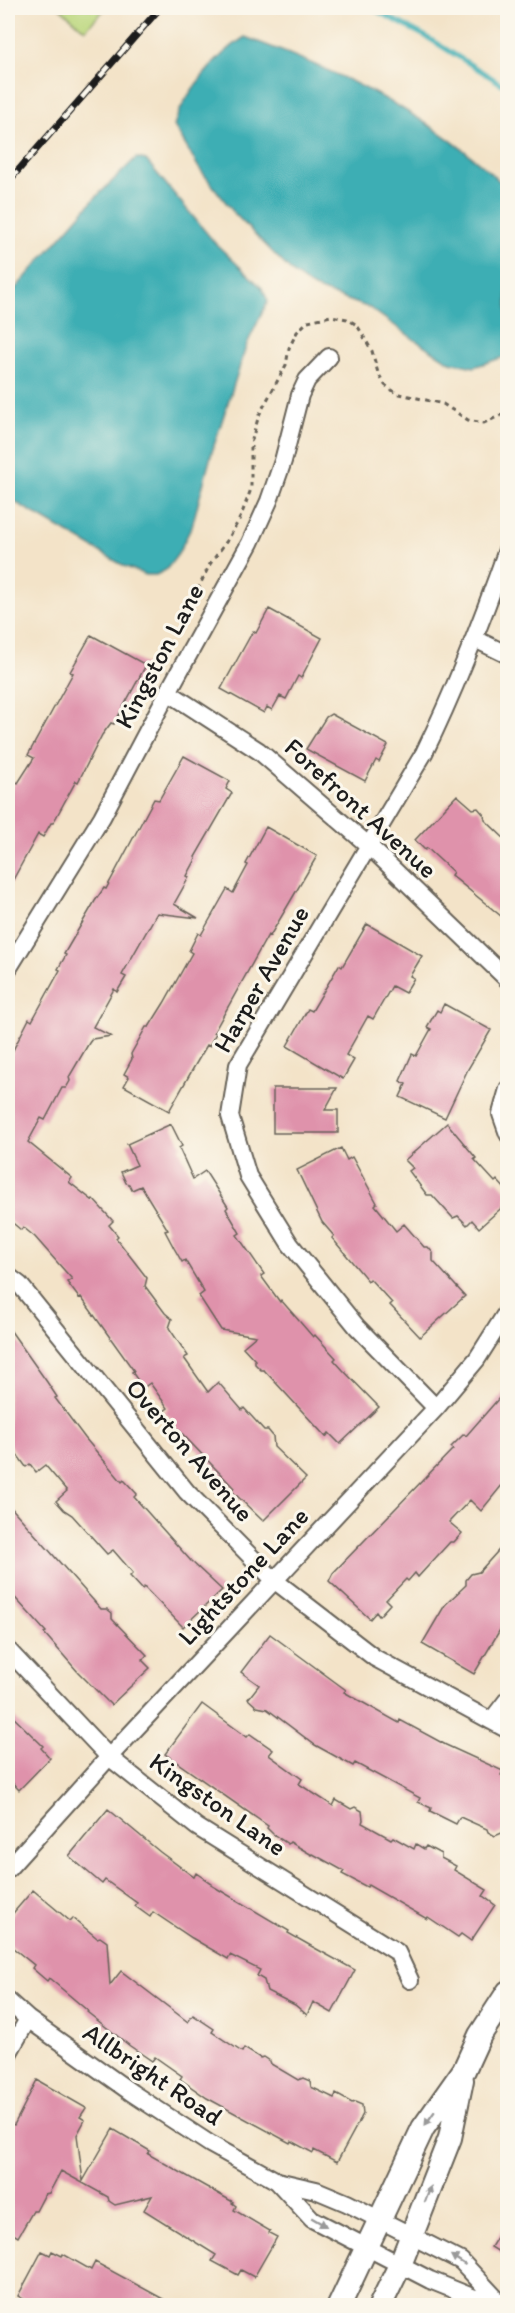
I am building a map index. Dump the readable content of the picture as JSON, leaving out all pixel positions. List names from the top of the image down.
{
  "streets": {
    "street": [
      "Kingston Lane",
      "Forefront Avenue",
      "Harper Avenue",
      "Overton Avenue",
      "Lightstone Lane",
      "Allbright Road"
    ]
  },
  "crossings": [
    ["Kingston Lane", "Forefront Avenue"],
    ["Kingston Lane", "Lightstone Lane"],
    ["Forefront Avenue", "Harper Avenue"],
    ["Harper Avenue", "Lightstone Lane"],
    ["Overton Avenue", "Lightstone Lane"]
  ]
}
